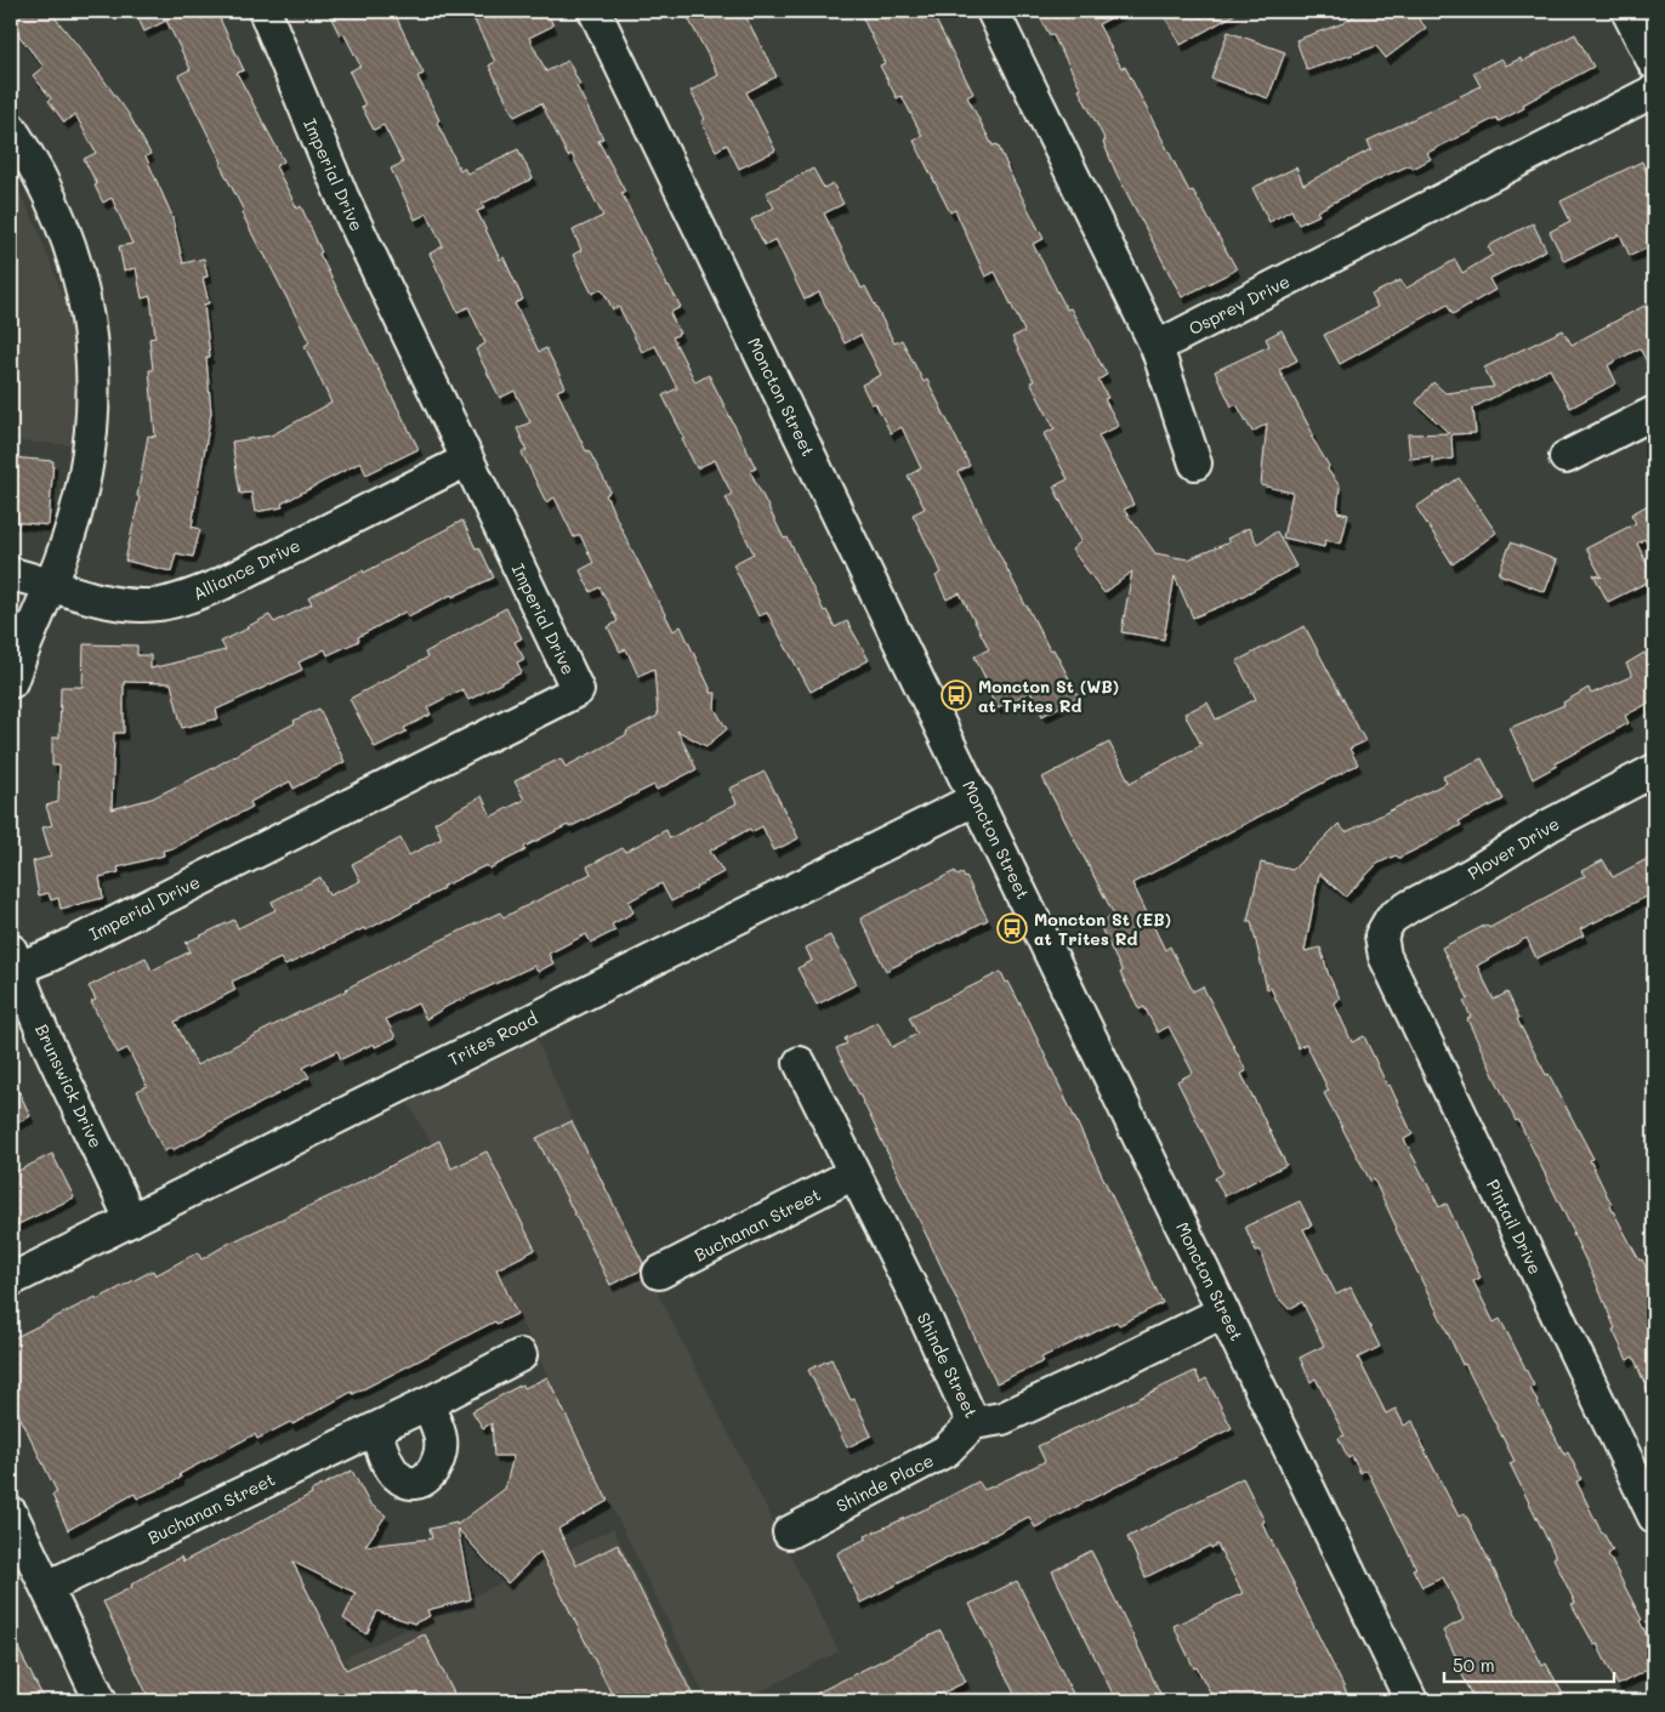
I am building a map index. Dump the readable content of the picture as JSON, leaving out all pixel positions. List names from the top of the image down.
{
  "streets": {
    "street": [
      "Imperial Drive",
      "Osprey Drive",
      "Moncton Street",
      "Alliance Drive",
      "Plover Drive",
      "Trites Road",
      "Brunswick Drive",
      "Buchanan Street",
      "Pintail Drive",
      "Shinde Street",
      "Shinde Place"
    ]
  },
  "crossings": [
    ["Imperial Drive", "Alliance Drive"],
    ["Imperial Drive", "Brunswick Drive"],
    ["Moncton Street", "Trites Road"],
    ["Moncton Street", "Shinde Street"],
    ["Plover Drive", "Pintail Drive"],
    ["Trites Road", "Brunswick Drive"],
    ["Buchanan Street", "Shinde Street"],
    ["Shinde Street", "Shinde Place"]
  ],
  "places": {
    "bus stop": ["Moncton St (WB) at Trites Rd", "Moncton St (EB) at Trites Rd"]
  },
  "scale_bar": "50 m"
}
